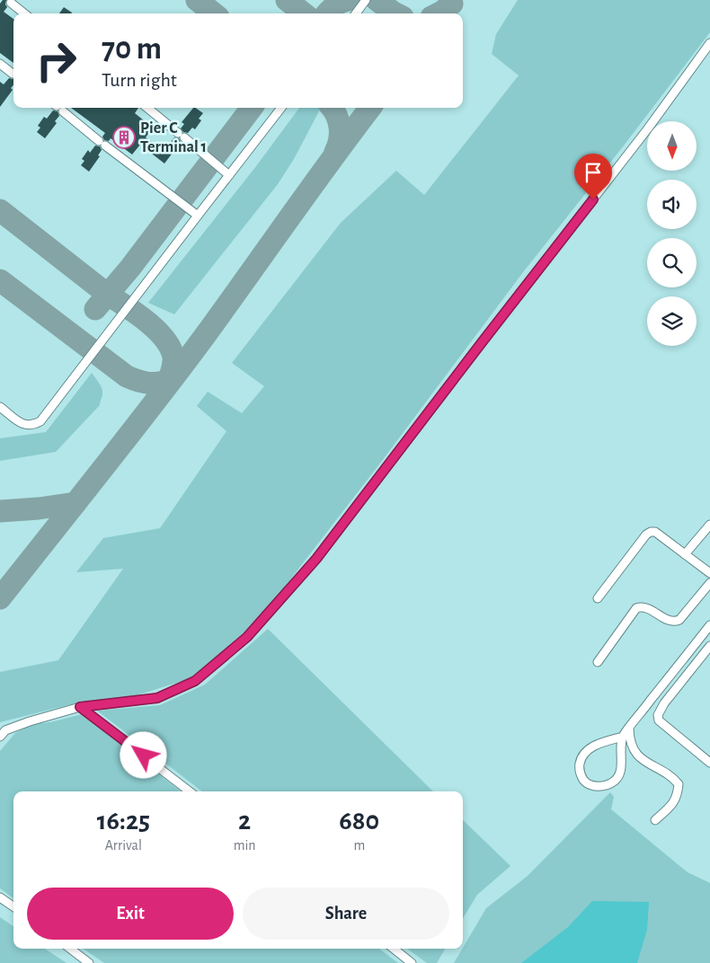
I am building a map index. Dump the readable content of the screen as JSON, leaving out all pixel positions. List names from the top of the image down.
{
  "places": {
    "building": ["Pier C Terminal 1"]
  },
  "north": "bottom",
  "page": {
    "turn": ["70 m", "Turn right"],
    "eta": [
      "16:25",
      "Arrival",
      "2",
      "min",
      "680",
      "m"
    ],
    "buttons": ["Exit", "Share"]
  }
}
